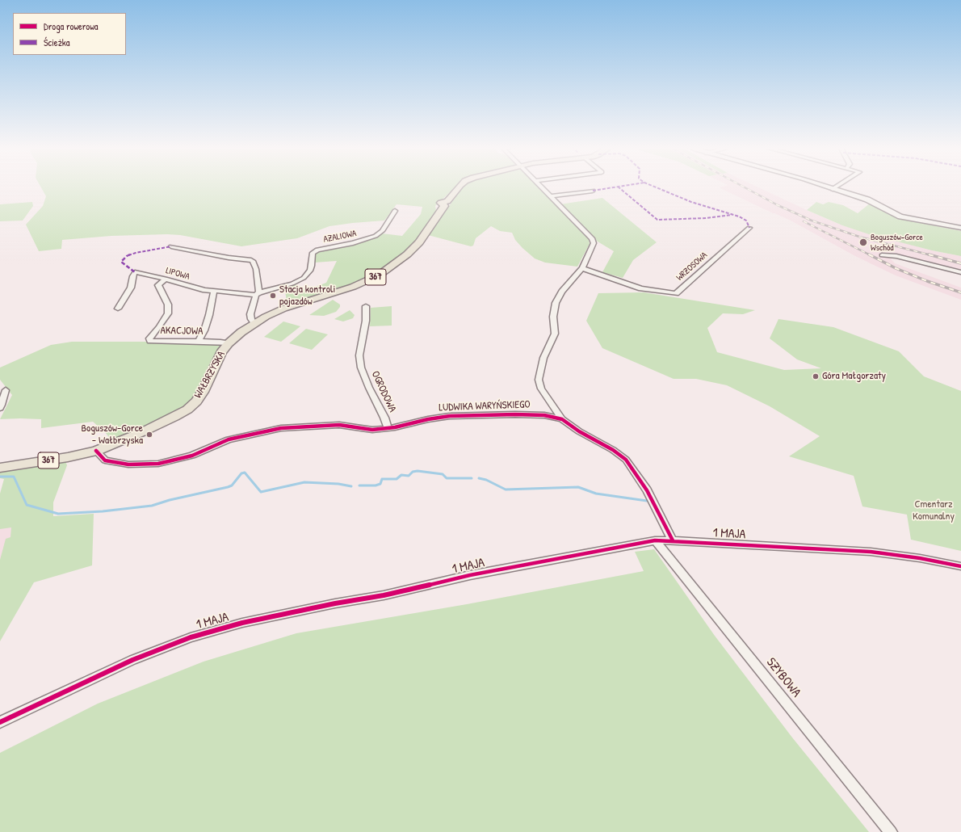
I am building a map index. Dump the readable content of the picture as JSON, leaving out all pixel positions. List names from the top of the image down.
{
  "streets": {
    "main road": ["367", "WAŁBRZYSKA"],
    "street": [
      "AZALIOWA",
      "WRZOSOWA",
      "LIPOWA",
      "AKACJOWA",
      "OGRODOWA",
      "LUDWIKA WARYŃSKIEGO",
      "1 MAJA",
      "SZYBOWA"
    ]
  },
  "crossings": [
    ["AZALIOWA", "LIPOWA"],
    ["LIPOWA", "AKACJOWA"],
    ["AKACJOWA", "WAŁBRZYSKA"],
    ["WAŁBRZYSKA", "LUDWIKA WARYŃSKIEGO"],
    ["OGRODOWA", "LUDWIKA WARYŃSKIEGO"],
    ["LUDWIKA WARYŃSKIEGO", "1 MAJA"],
    ["1 MAJA", "SZYBOWA"]
  ],
  "parks": ["Cmentarz Komunalny"],
  "places": [
    "Boguszów-Gorce Wschód",
    "Stacja kontroli pojazdów",
    "Góra Małgorzaty",
    "Boguszów-Gorce - Wałbrzyska"
  ],
  "legend": ["Droga rowerowa", "Ścieżka"]
}
